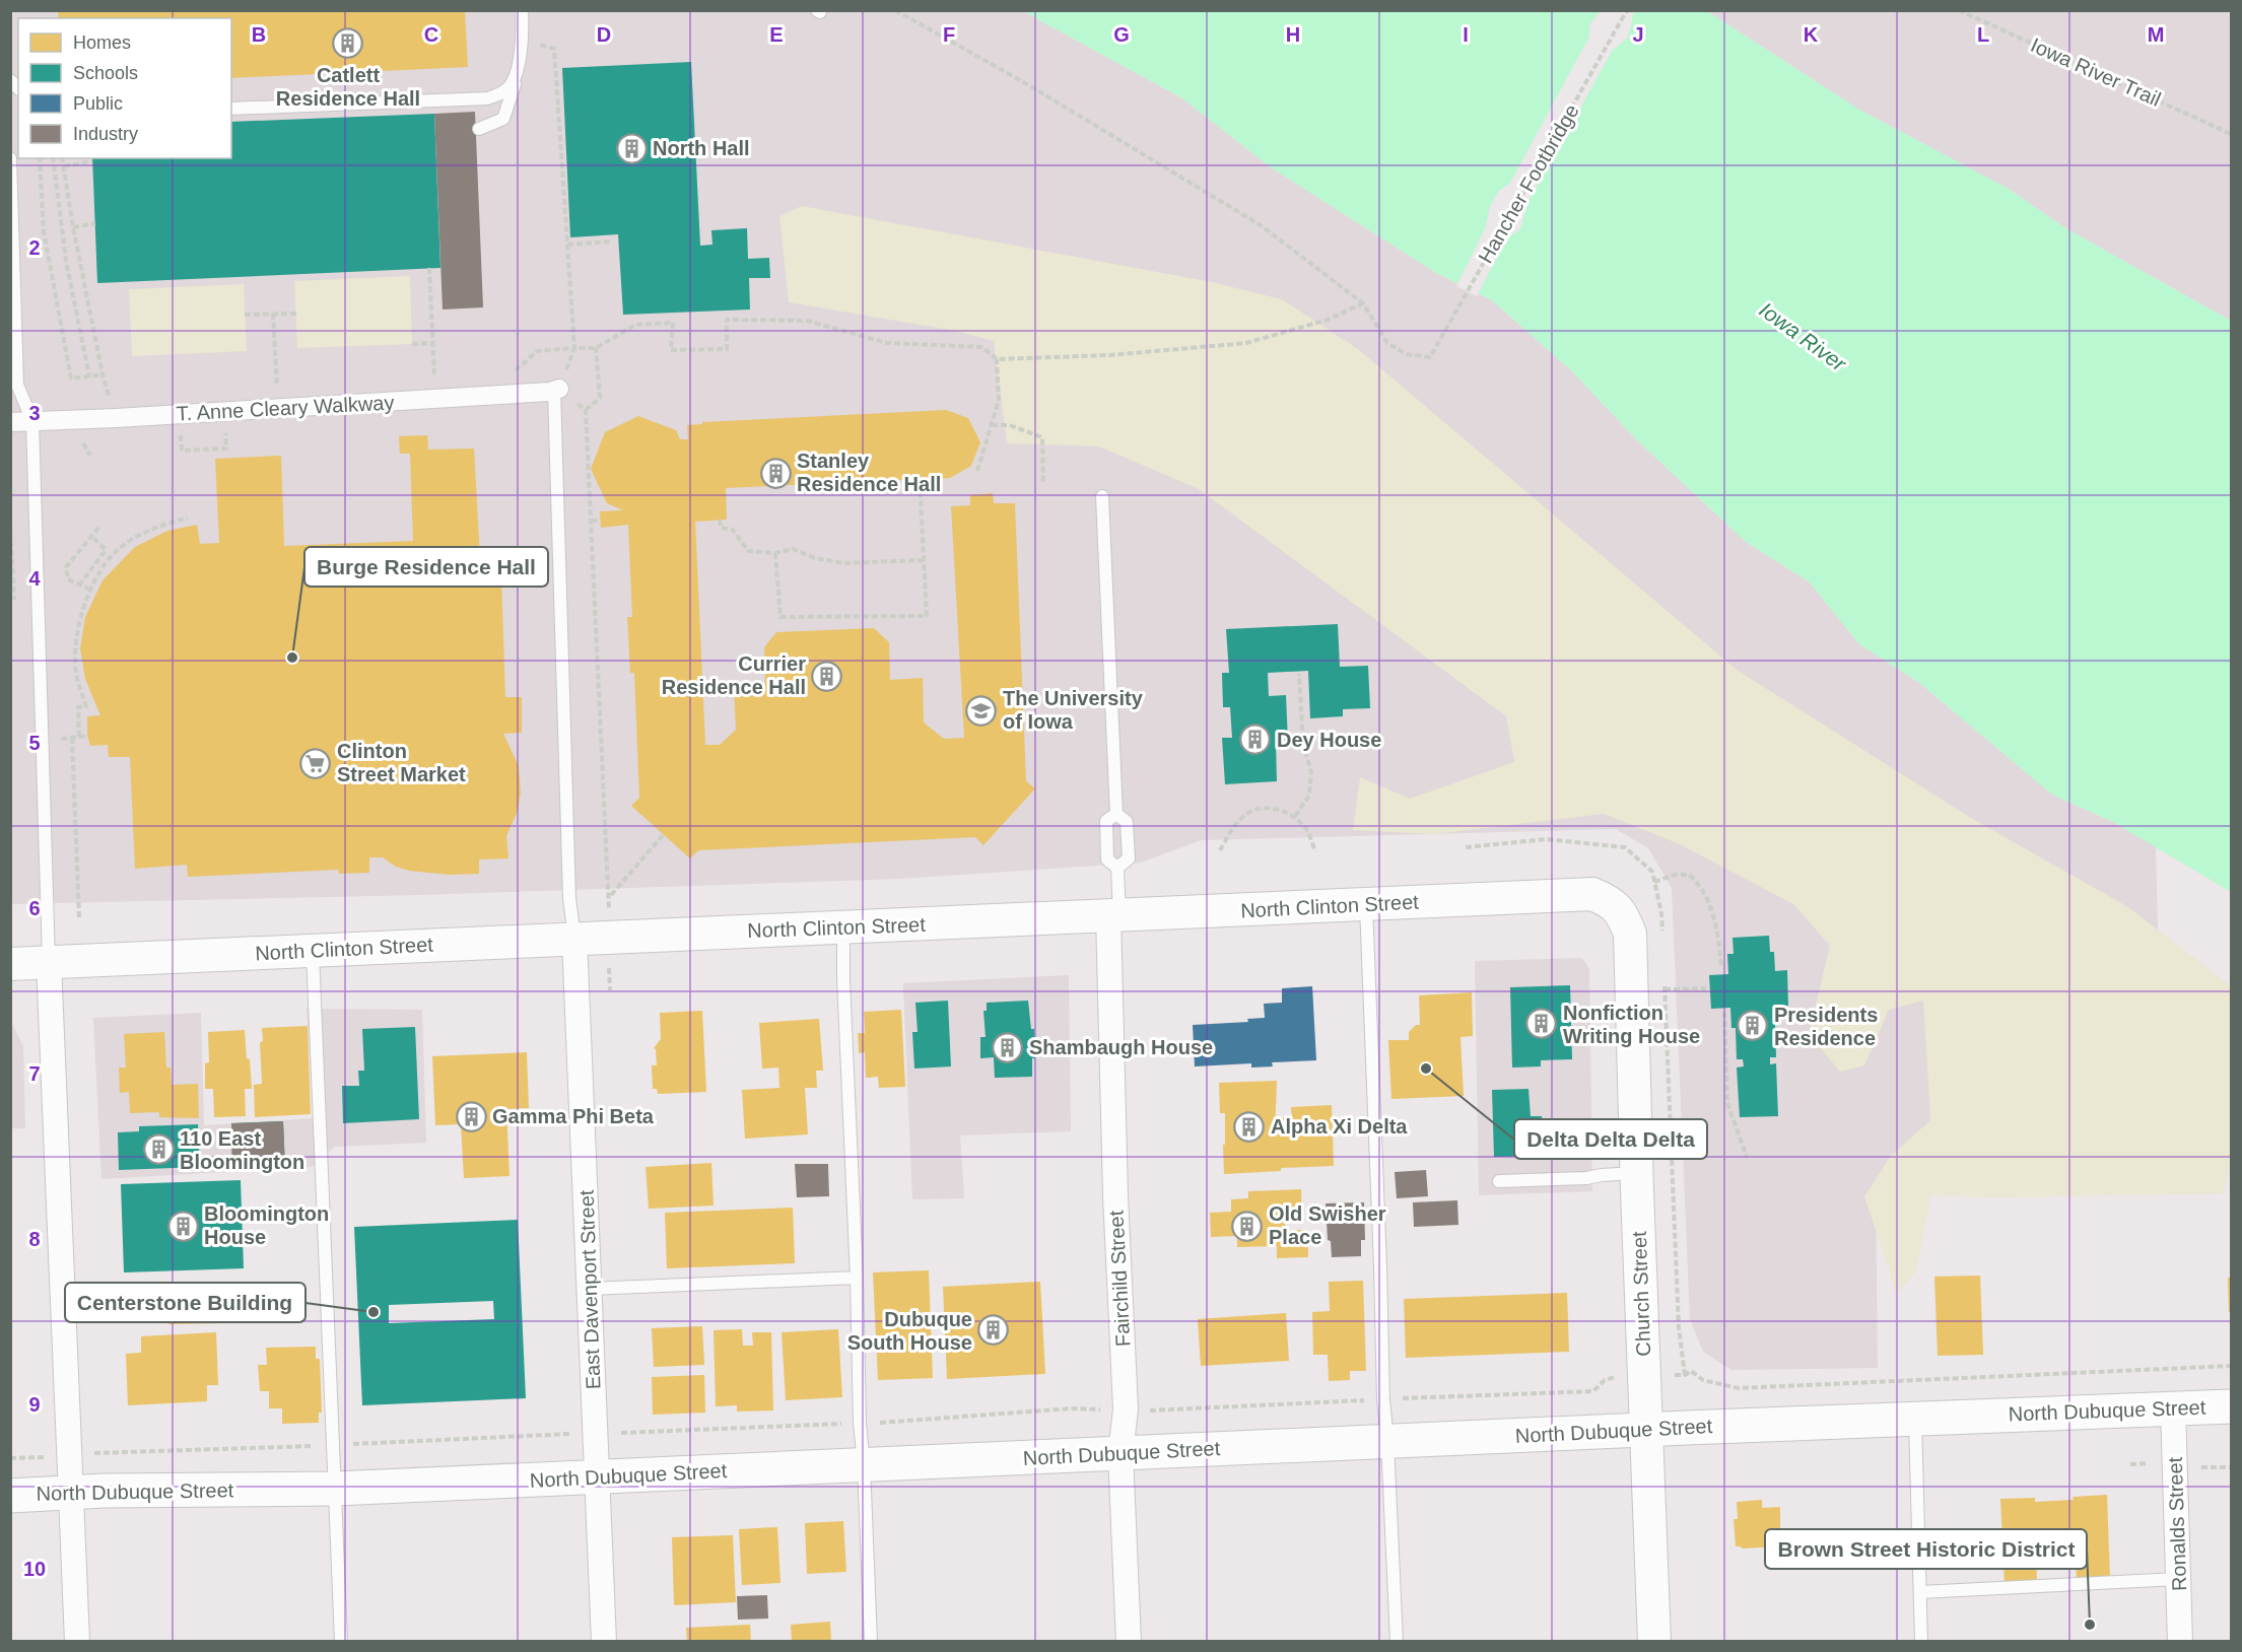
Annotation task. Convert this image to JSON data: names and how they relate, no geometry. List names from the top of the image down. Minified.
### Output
{"streets":{"main road":["North Dubuque Street"],"street":["T. Anne Cleary Walkway","North Clinton Street","Fairchild Street","East Davenport Street","Church Street","Ronalds Street"],"path":["Iowa River Trail","Hancher Footbridge"]},"crossings":[["North Clinton Street","Fairchild Street"],["North Clinton Street","East Davenport Street"],["North Clinton Street","Church Street"],["Fairchild Street","North Dubuque Street"],["East Davenport Street","North Dubuque Street"],["Church Street","North Dubuque Street"],["North Dubuque Street","Ronalds Street"]],"water":["Iowa River"],"places":{"building":["Catlett Residence Hall","North Hall","Stanley Residence Hall","Currier Residence Hall","Dey House","Nonfiction Writing House","Presidents Residence","Shambaugh House","Gamma Phi Beta","Alpha Xi Delta","110 East Bloomington","Bloomington House","Old Swisher Place","Dubuque South House"],"other":["Burge Residence Hall","Delta Delta Delta","Centerstone Building","Brown Street Historic District"],"school or university":["The University of Iowa"],"supermarket":["Clinton Street Market"]},"legend":["Homes","Schools","Public","Industry"],"grid":{"columns":["B","C","D","E","F","G","H","I","J","K","L","M"],"rows":["2","3","4","5","6","7","8","9","10"]}}
